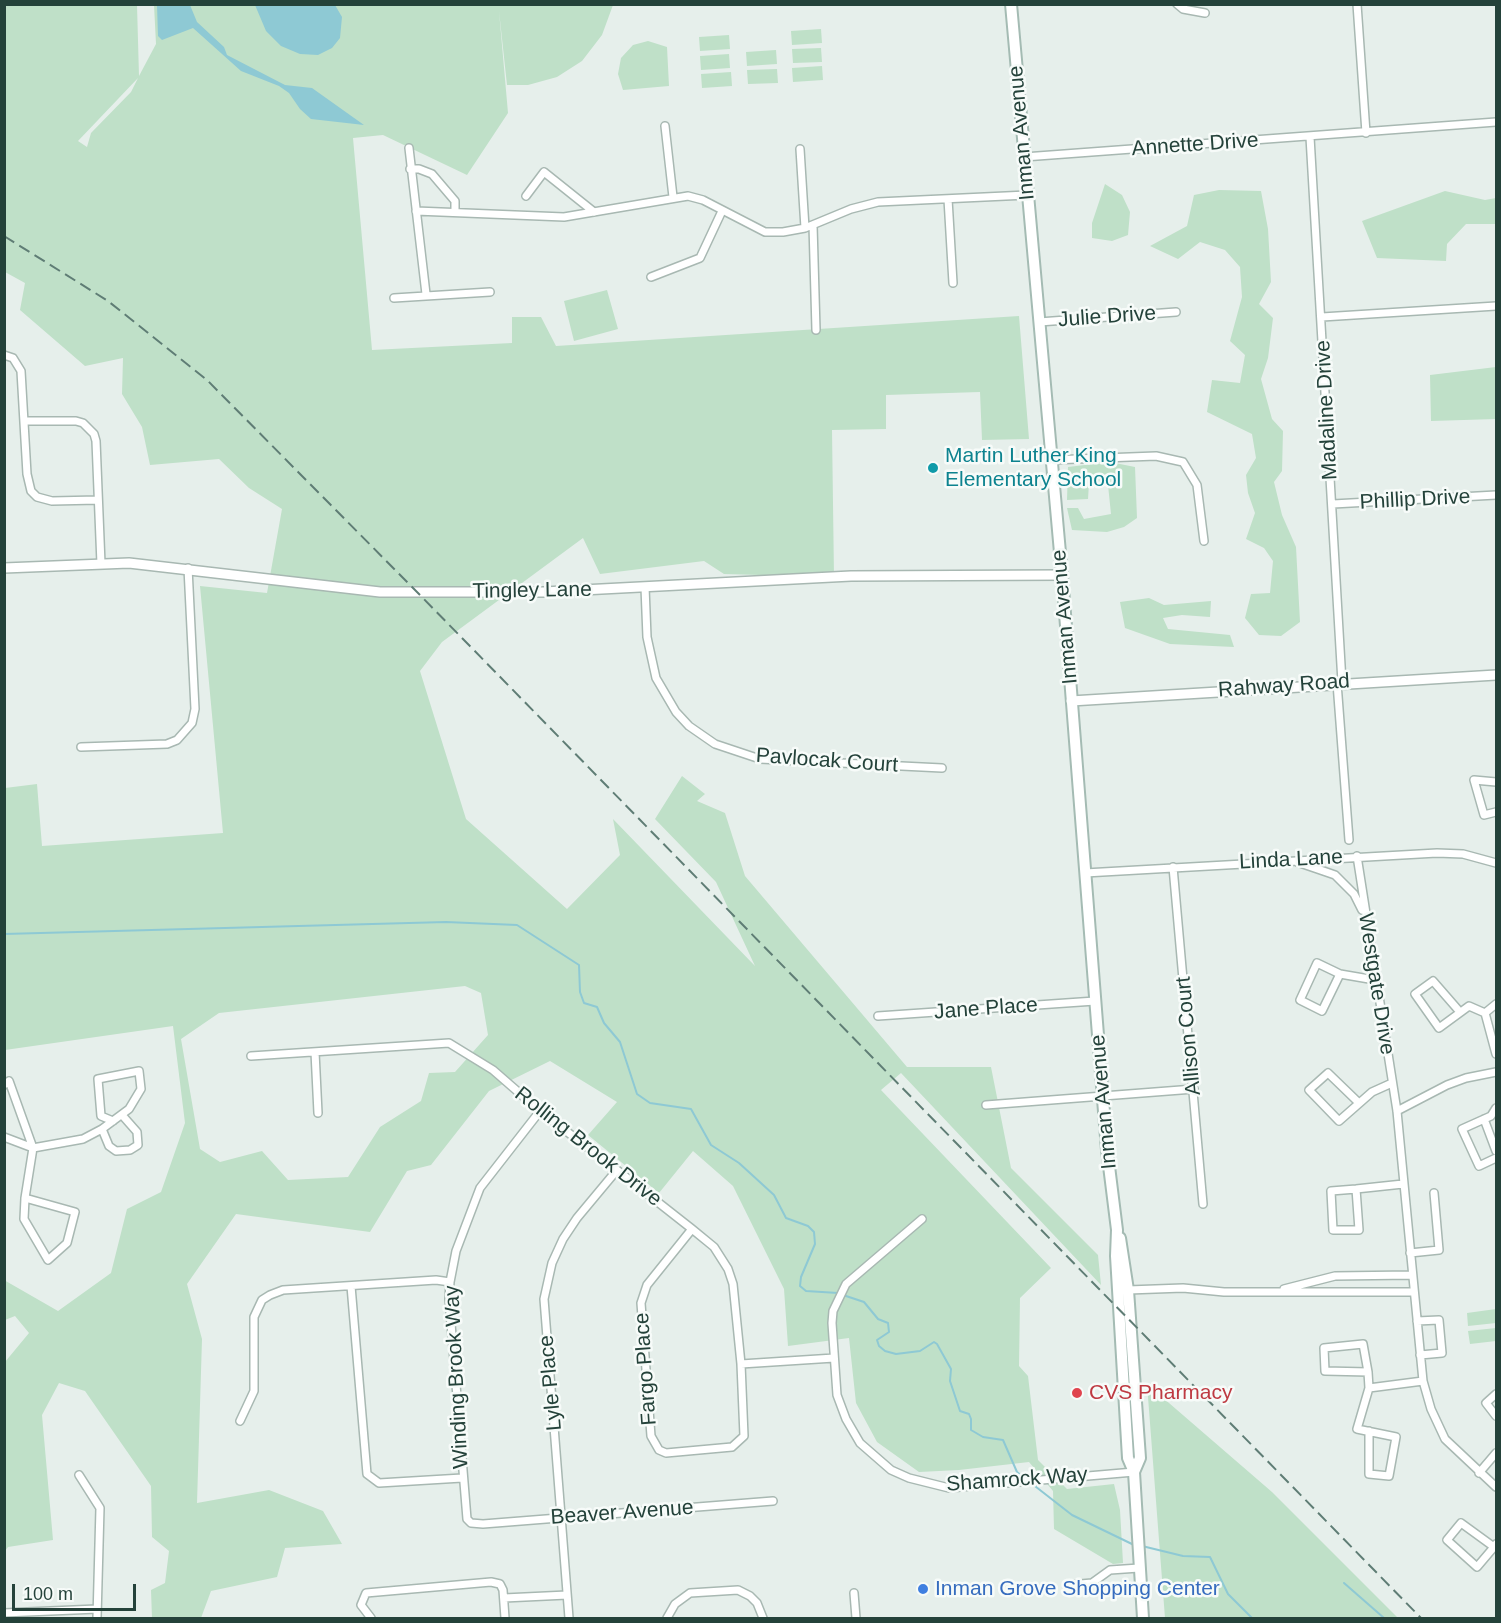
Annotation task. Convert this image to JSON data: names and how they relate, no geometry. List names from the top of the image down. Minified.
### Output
{"streets":{"main road":["Inman Avenue"],"street":["Annette Drive","Julie Drive","Madaline Drive","Phillip Drive","Tingley Lane","Rahway Road","Pavlocak Court","Linda Lane","Westgate Drive","Jane Place","Allison Court","Rolling Brook Drive","Fargo Place","Winding Brook Way","Lyle Place","Shamrock Way","Beaver Avenue"]},"crossings":[["Inman Avenue","Annette Drive"],["Inman Avenue","Julie Drive"],["Inman Avenue","Tingley Lane"],["Inman Avenue","Rahway Road"],["Inman Avenue","Linda Lane"],["Inman Avenue","Jane Place"],["Inman Avenue","Shamrock Way"],["Annette Drive","Madaline Drive"],["Madaline Drive","Phillip Drive"],["Madaline Drive","Rahway Road"],["Tingley Lane","Pavlocak Court"],["Linda Lane","Westgate Drive"],["Linda Lane","Allison Court"],["Rolling Brook Drive","Fargo Place"],["Rolling Brook Drive","Winding Brook Way"],["Rolling Brook Drive","Lyle Place"],["Winding Brook Way","Beaver Avenue"],["Lyle Place","Beaver Avenue"]],"places":["Martin Luther King Elementary School","CVS Pharmacy","Inman Grove Shopping Center"],"scale_bar":"100 m"}
